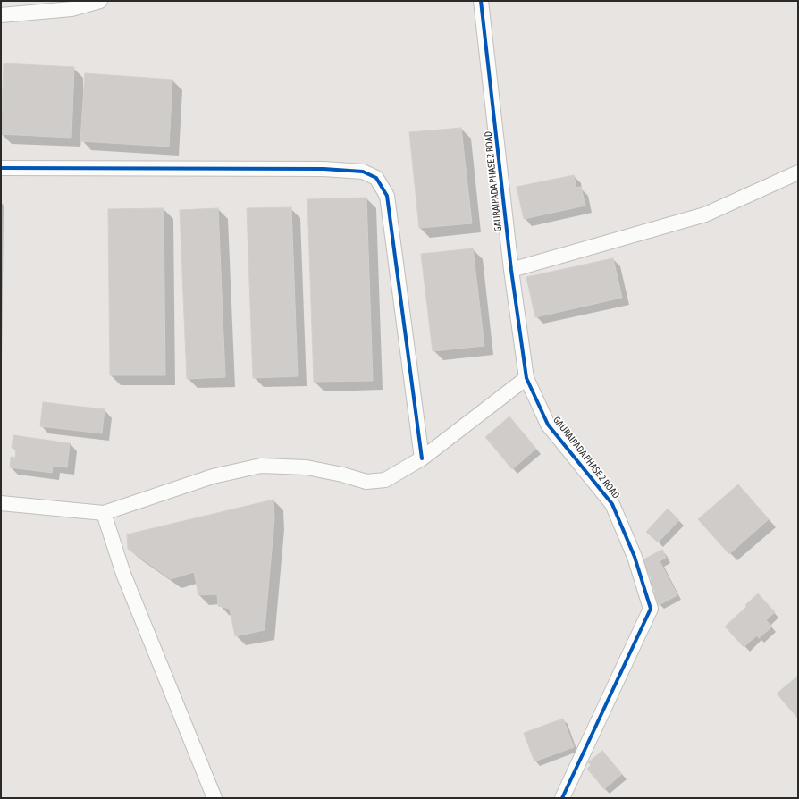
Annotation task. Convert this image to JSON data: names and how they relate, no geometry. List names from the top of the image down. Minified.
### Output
{"streets":{"street":["GAURAIPADA PHASE 2 ROAD"]}}
